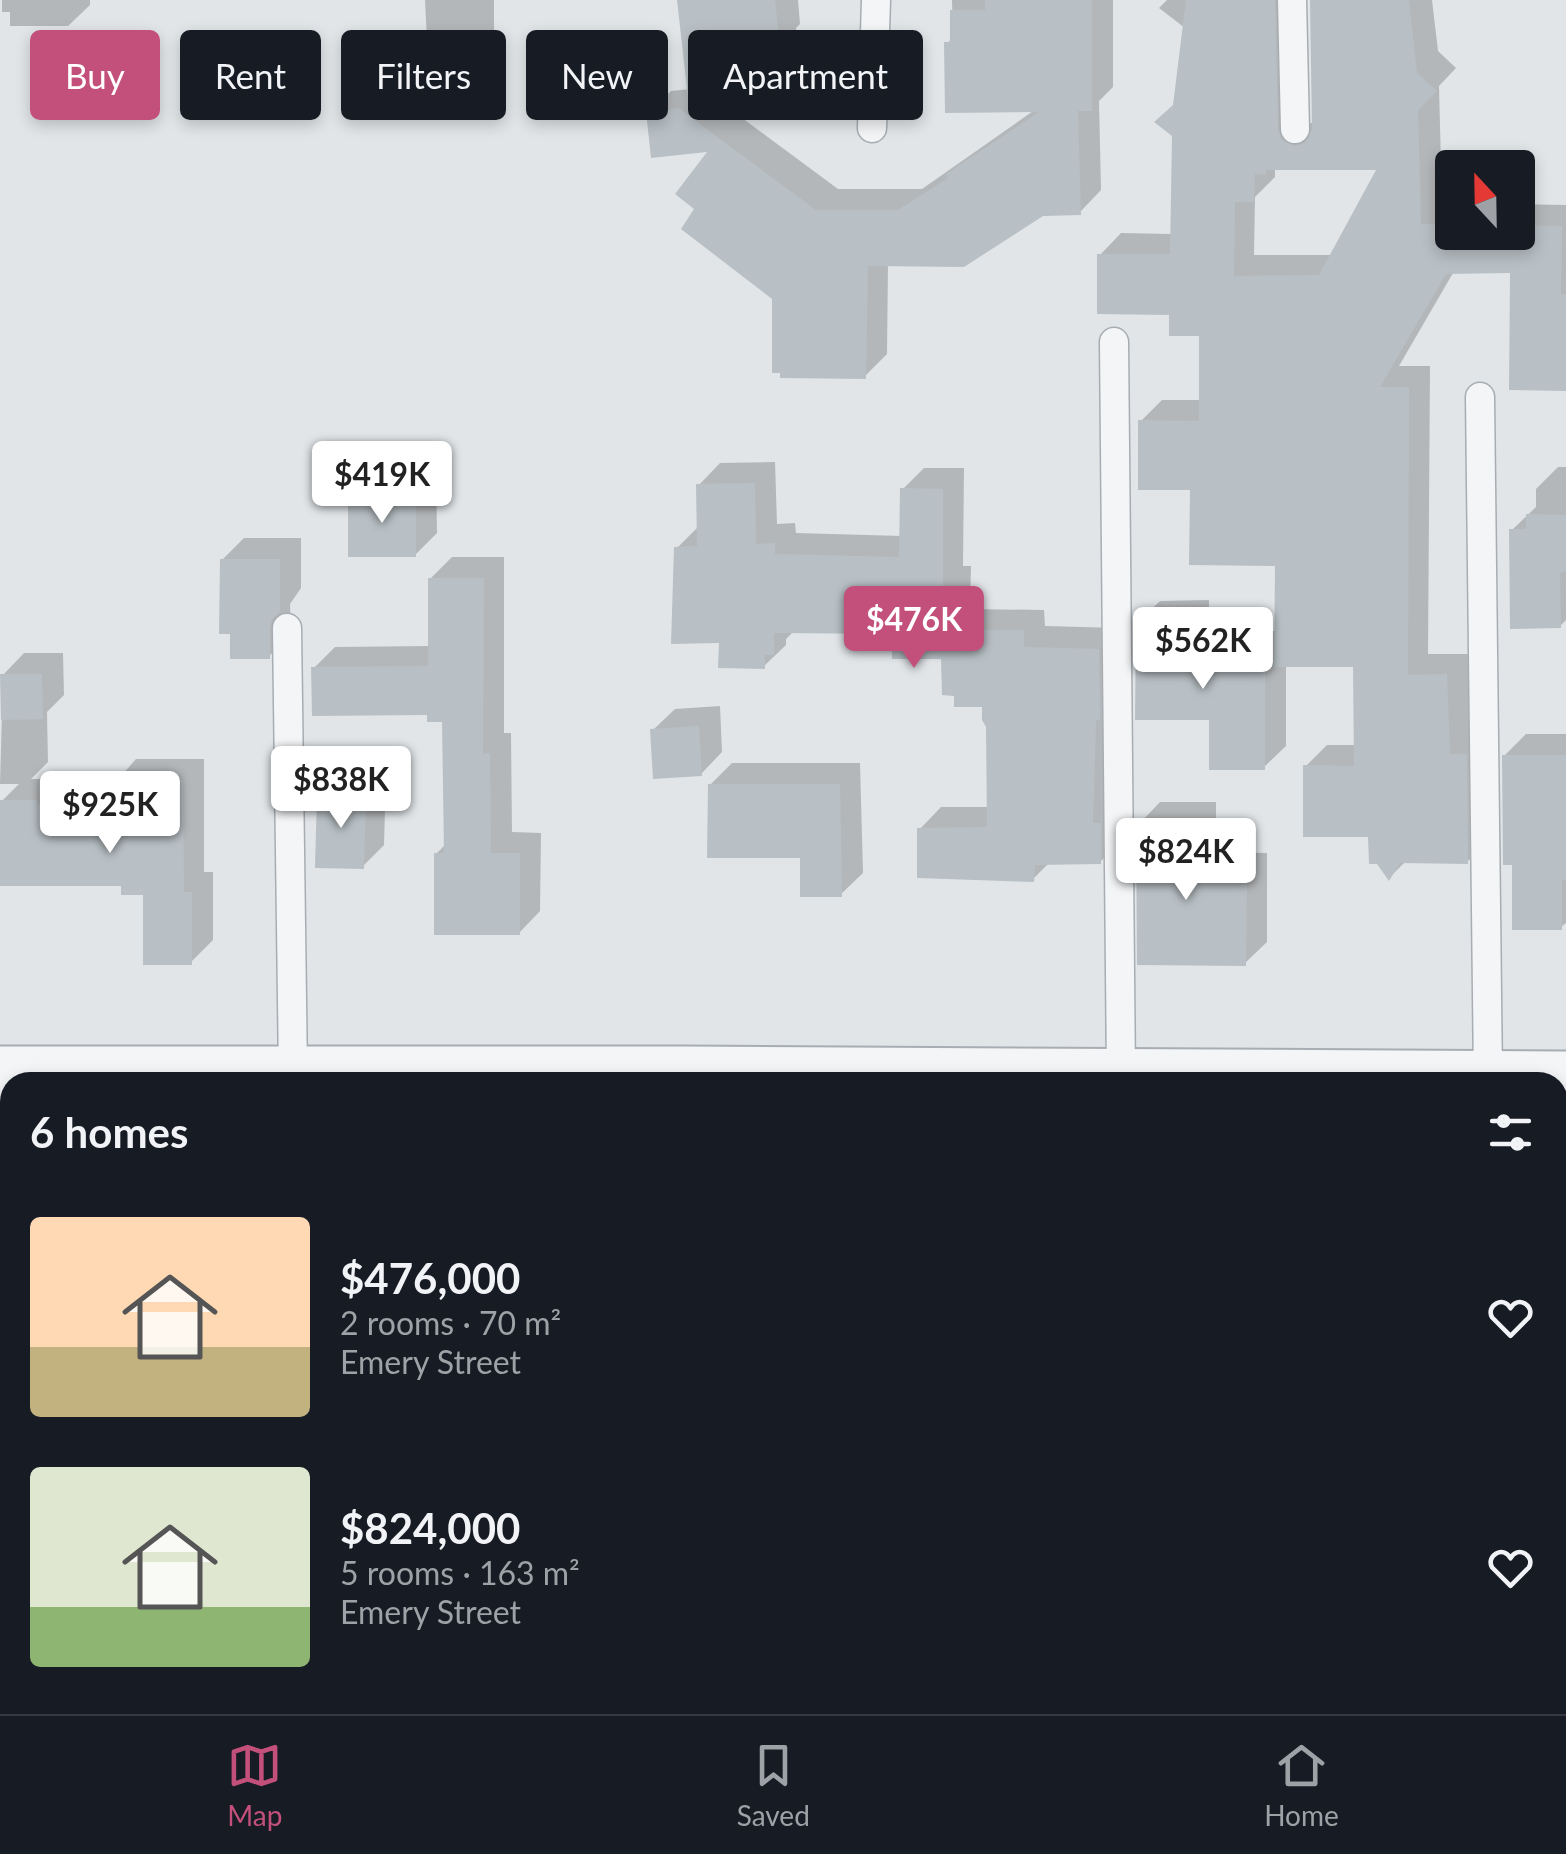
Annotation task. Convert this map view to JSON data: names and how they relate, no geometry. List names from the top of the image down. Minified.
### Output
{"north":"top","page":{"chip":["Buy","Rent","Filters","New","Apartment"],"price":["$419K","$476K","$562K","$838K","$925K","$824K"],"heading":"6 homes","list":[{"name":"$476,000","note":"2 rooms · 70 m² · Emery Street"},{"name":"$824,000","note":"5 rooms · 163 m² · Emery Street"}],"tabs":["Map","Saved","Home"]}}
